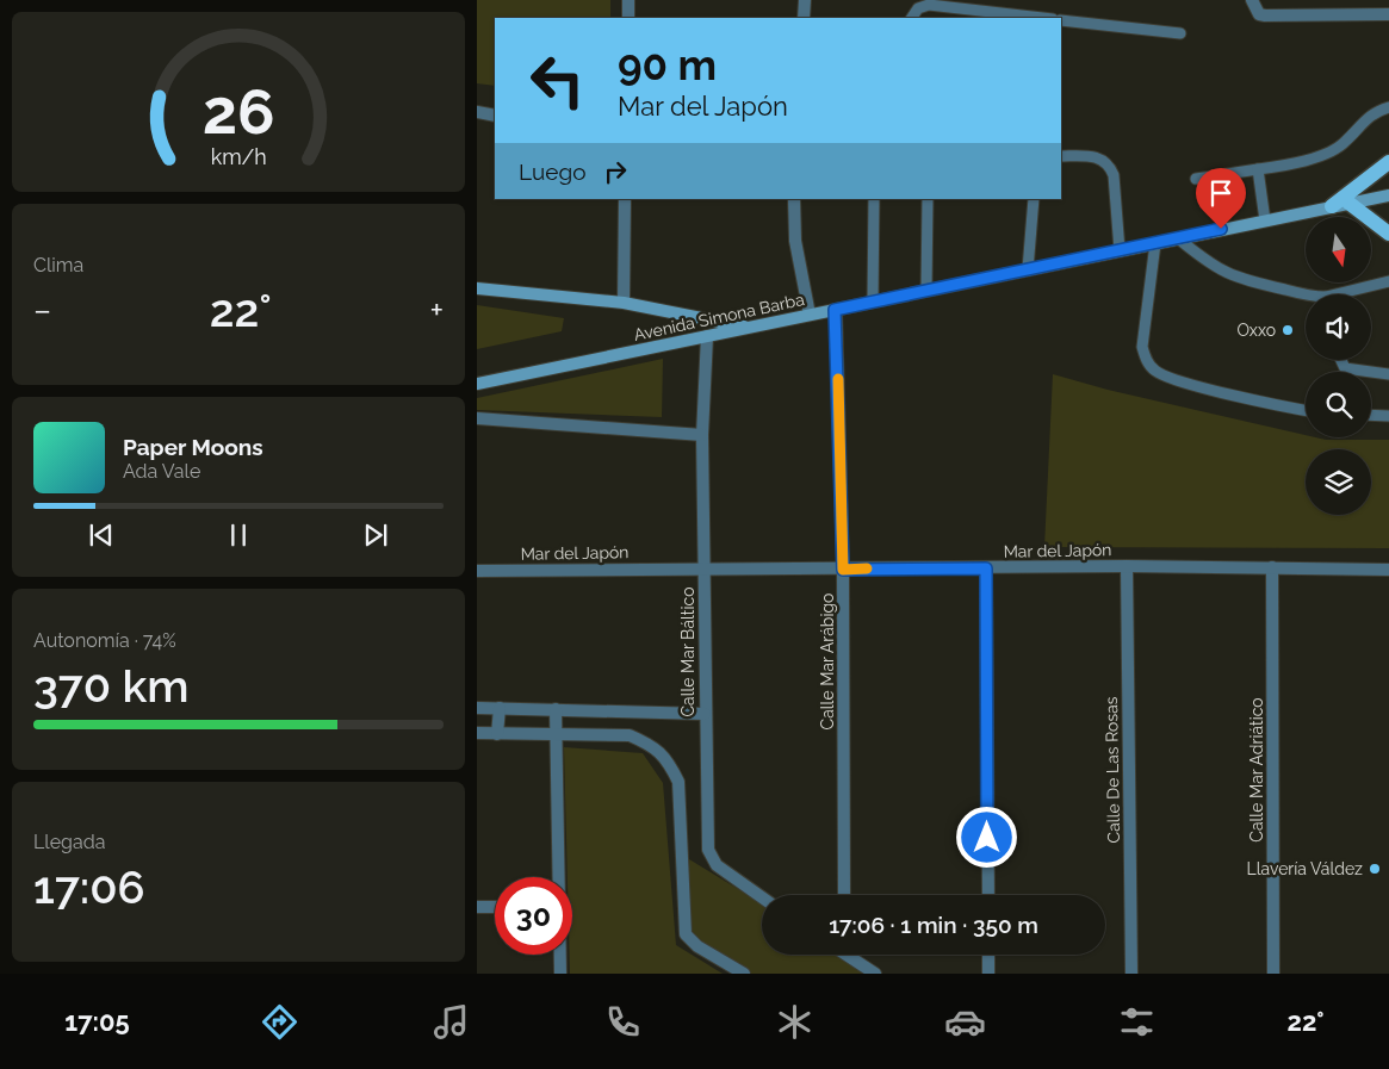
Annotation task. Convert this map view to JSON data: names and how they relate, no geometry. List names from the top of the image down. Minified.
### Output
{"streets":{"main road":["Avenida Simona Barba"],"street":["Mar del Japón","Calle Mar Báltico","Calle Mar Arábigo","Calle De Las Rosas","Calle Mar Adriático"]},"crossings":[["Avenida Simona Barba","Calle Mar Báltico"],["Avenida Simona Barba","Calle Mar Arábigo"],["Mar del Japón","Calle Mar Báltico"],["Mar del Japón","Calle Mar Arábigo"],["Mar del Japón","Calle De Las Rosas"],["Mar del Japón","Calle Mar Adriático"]],"places":["Oxxo","Llavería Váldez"],"north":"bottom","page":{"turn":["90 m","Mar del Japón"],"then":"Luego","tile":["Clima",["Autonomía · 74%","370 km"],["Llegada","17:06"]],"heat":["−","22°","+"],"song":["Paper Moons","Ada Vale"],"limit":"30","trip":"17:06 · 1 min · 350 m","tabs":["17:05","22°"],"gauge":["26","km/h"]}}
